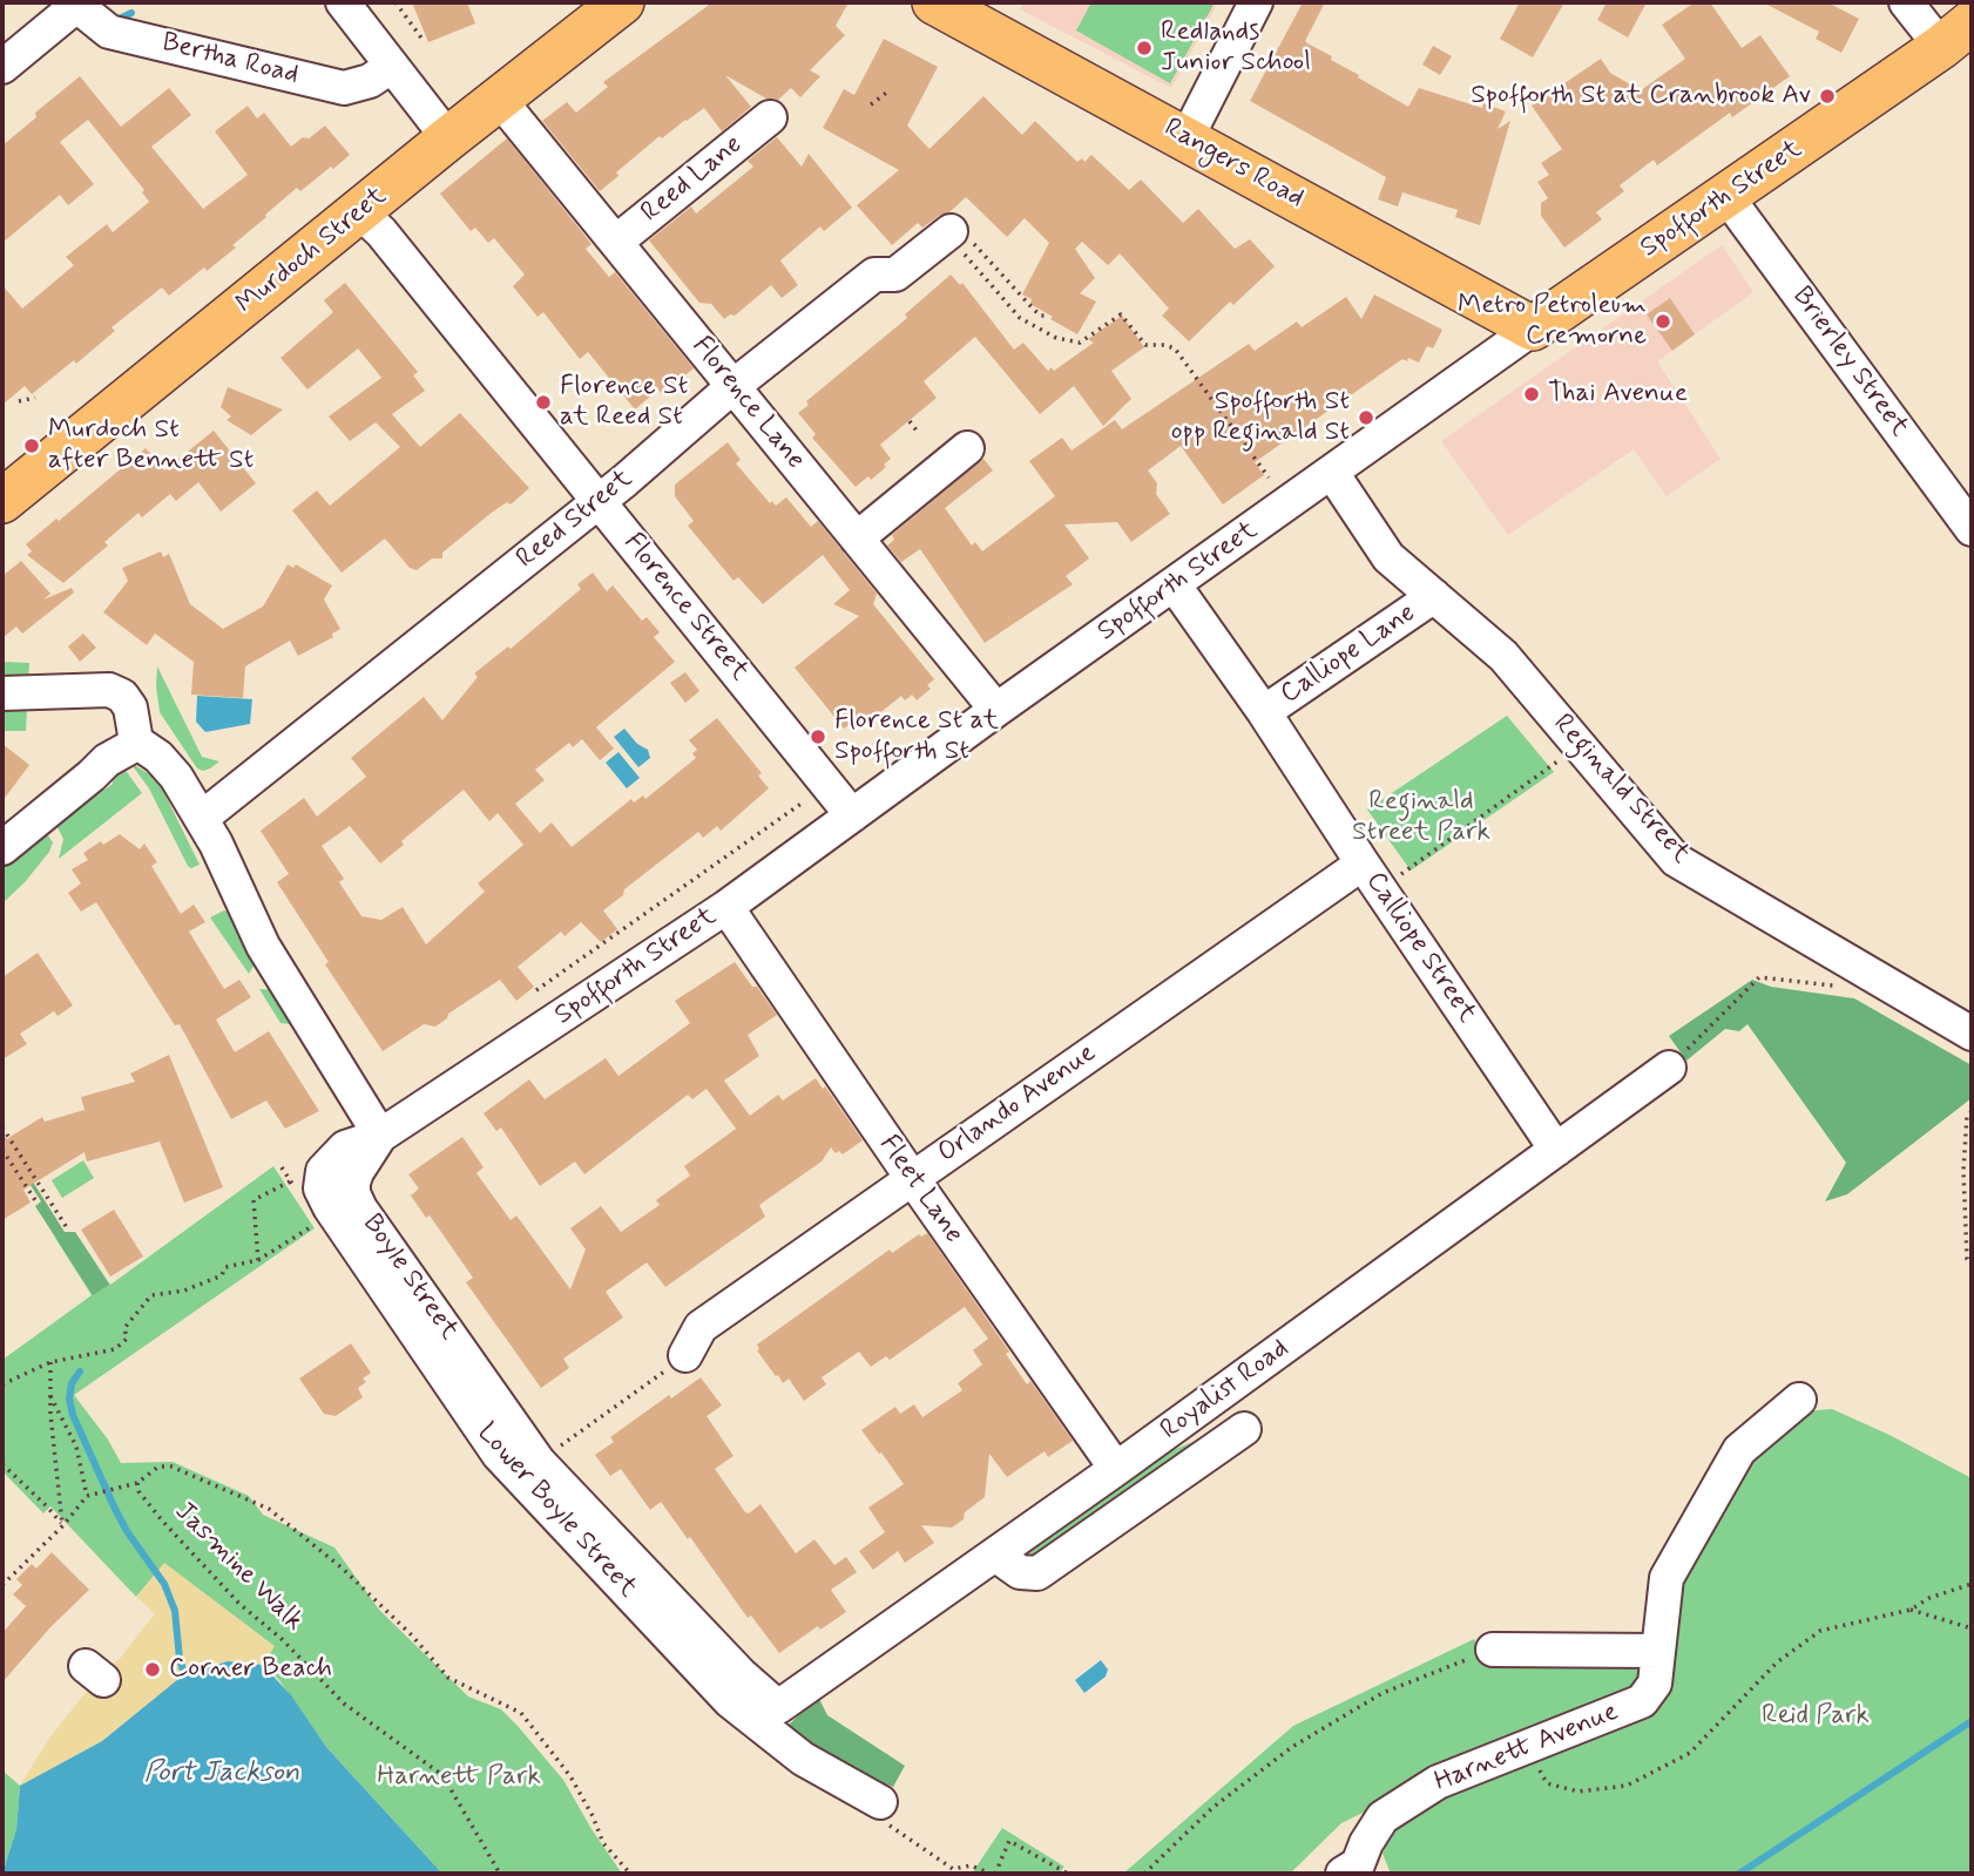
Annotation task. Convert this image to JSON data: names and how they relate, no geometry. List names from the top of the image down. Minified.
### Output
{"streets":{"main road":["Rangers Road","Spofforth Street","Murdoch Street"],"street":["Bertha Road","Reed Lane","Brierley Street","Florence Lane","Reed Street","Florence Street","Calliope Lane","Reginald Street","Calliope Street","Orlando Avenue","Fleet Lane","Boyle Street","Royalist Road","Lower Boyle Street","Harnett Avenue"],"path":["Jasmine Walk"]},"crossings":[["Rangers Road","Spofforth Street"],["Reed Lane","Florence Lane"],["Spofforth Street","Brierley Street"],["Spofforth Street","Florence Lane"],["Spofforth Street","Florence Street"],["Spofforth Street","Reginald Street"],["Spofforth Street","Calliope Street"],["Spofforth Street","Fleet Lane"],["Spofforth Street","Boyle Street"],["Spofforth Street","Lower Boyle Street"],["Murdoch Street","Florence Lane"],["Murdoch Street","Florence Street"],["Florence Lane","Reed Street"],["Reed Street","Florence Street"],["Calliope Lane","Reginald Street"],["Calliope Lane","Calliope Street"],["Calliope Street","Orlando Avenue"],["Calliope Street","Royalist Road"],["Orlando Avenue","Fleet Lane"],["Fleet Lane","Royalist Road"],["Boyle Street","Royalist Road"],["Boyle Street","Lower Boyle Street"]],"water":["Port Jackson"],"parks":["Reginald Street Park","Reid Park","Harnett Park"],"places":["Redlands Junior School","Spofforth St at Cranbrook Av","Metro Petroleum Cremorne","Thai Avenue","Florence St at Reed St","Spofforth St opp Reginald St","Murdoch St after Bennett St","Florence St at Spofforth St","Corner Beach"]}
